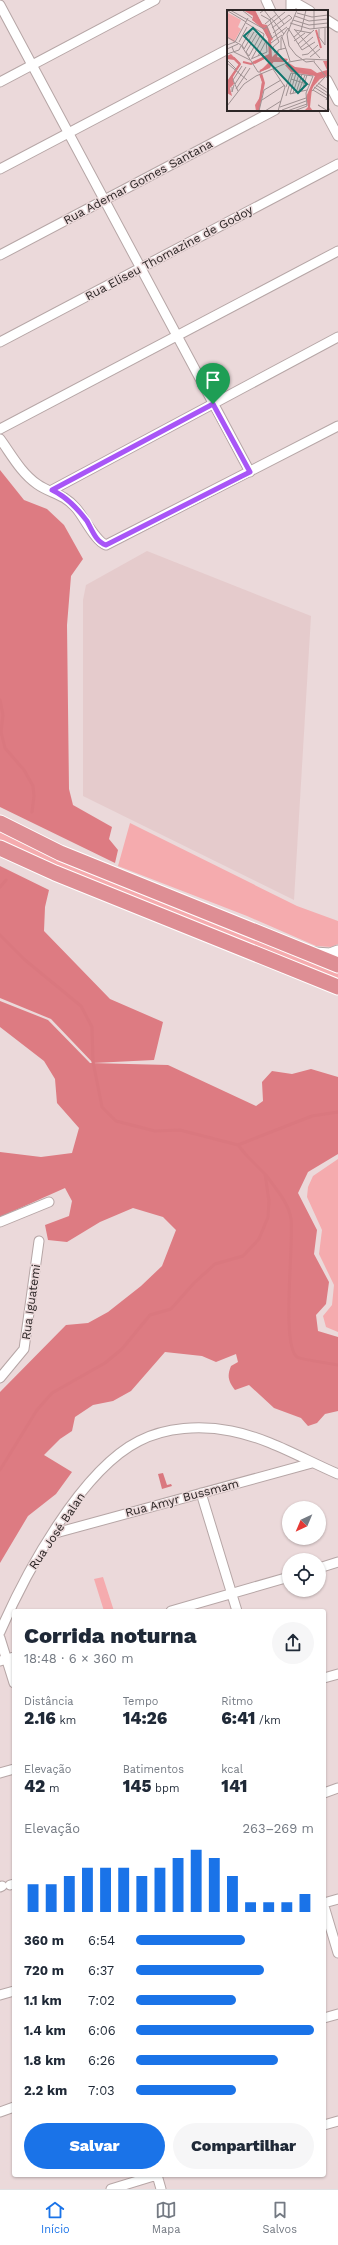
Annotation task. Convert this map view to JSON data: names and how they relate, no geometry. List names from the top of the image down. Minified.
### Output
{"streets":{"street":["Rua Ademar Gomes Santana","Rua Eliseu Thomazine de Godoy","Rua Iguatemi","Rua Amyr Bussmam","Rua José Balan"]},"crossings":[["Rua Amyr Bussmam","Rua José Balan"]],"north":"bottom left","page":{"heading":["Corrida noturna","18:48 · 6 × 360 m"],"stats":[["Distância","2.16 km"],["Tempo","14:26"],["Ritmo","6:41 /km"],["Elevação","42 m"],["Batimentos","145 bpm"],["kcal","141"]],"chart":["Elevação","263–269 m"],"list":[{"name":"360 m","note":"6:54"},{"name":"720 m","note":"6:37"},{"name":"1.1 km","note":"7:02"},{"name":"1.4 km","note":"6:06"},{"name":"1.8 km","note":"6:26"},{"name":"2.2 km","note":"7:03"}],"buttons":["Salvar","Compartilhar"],"tabs":["Início","Mapa","Salvos"]}}
